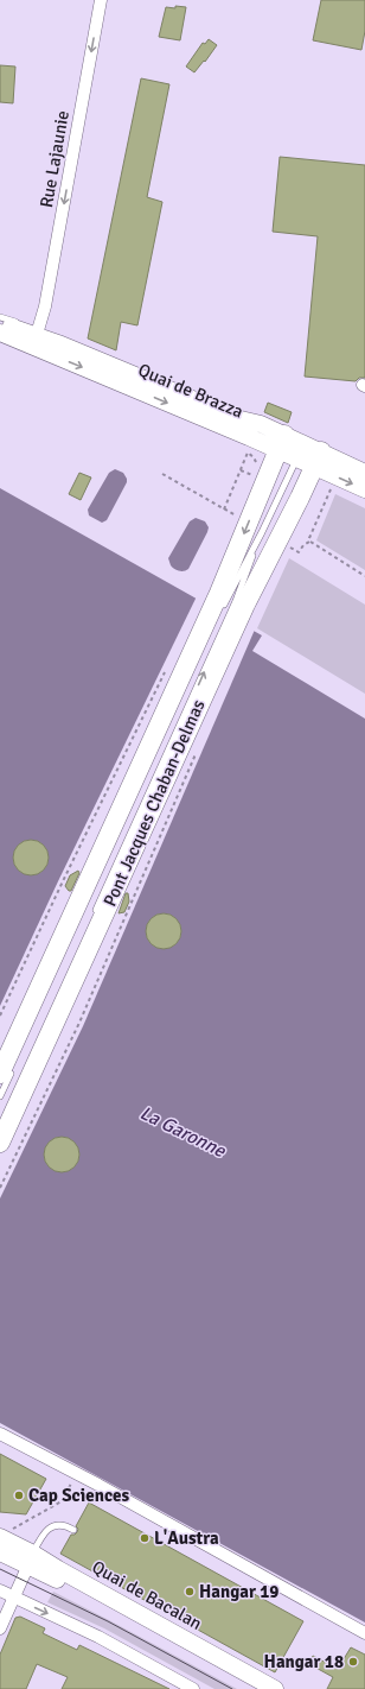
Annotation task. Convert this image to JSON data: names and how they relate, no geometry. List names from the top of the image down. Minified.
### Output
{"streets":{"main road":["Quai de Brazza","Pont Jacques Chaban-Delmas","Quai de Bacalan"],"street":["Rue Lajaunie"]},"crossings":[["Rue Lajaunie","Quai de Brazza"],["Quai de Brazza","Pont Jacques Chaban-Delmas"]],"one_way":["Rue Lajaunie"],"water":["La Garonne"],"places":["Cap Sciences","L'Austra","Hangar 19","Hangar 18"]}
